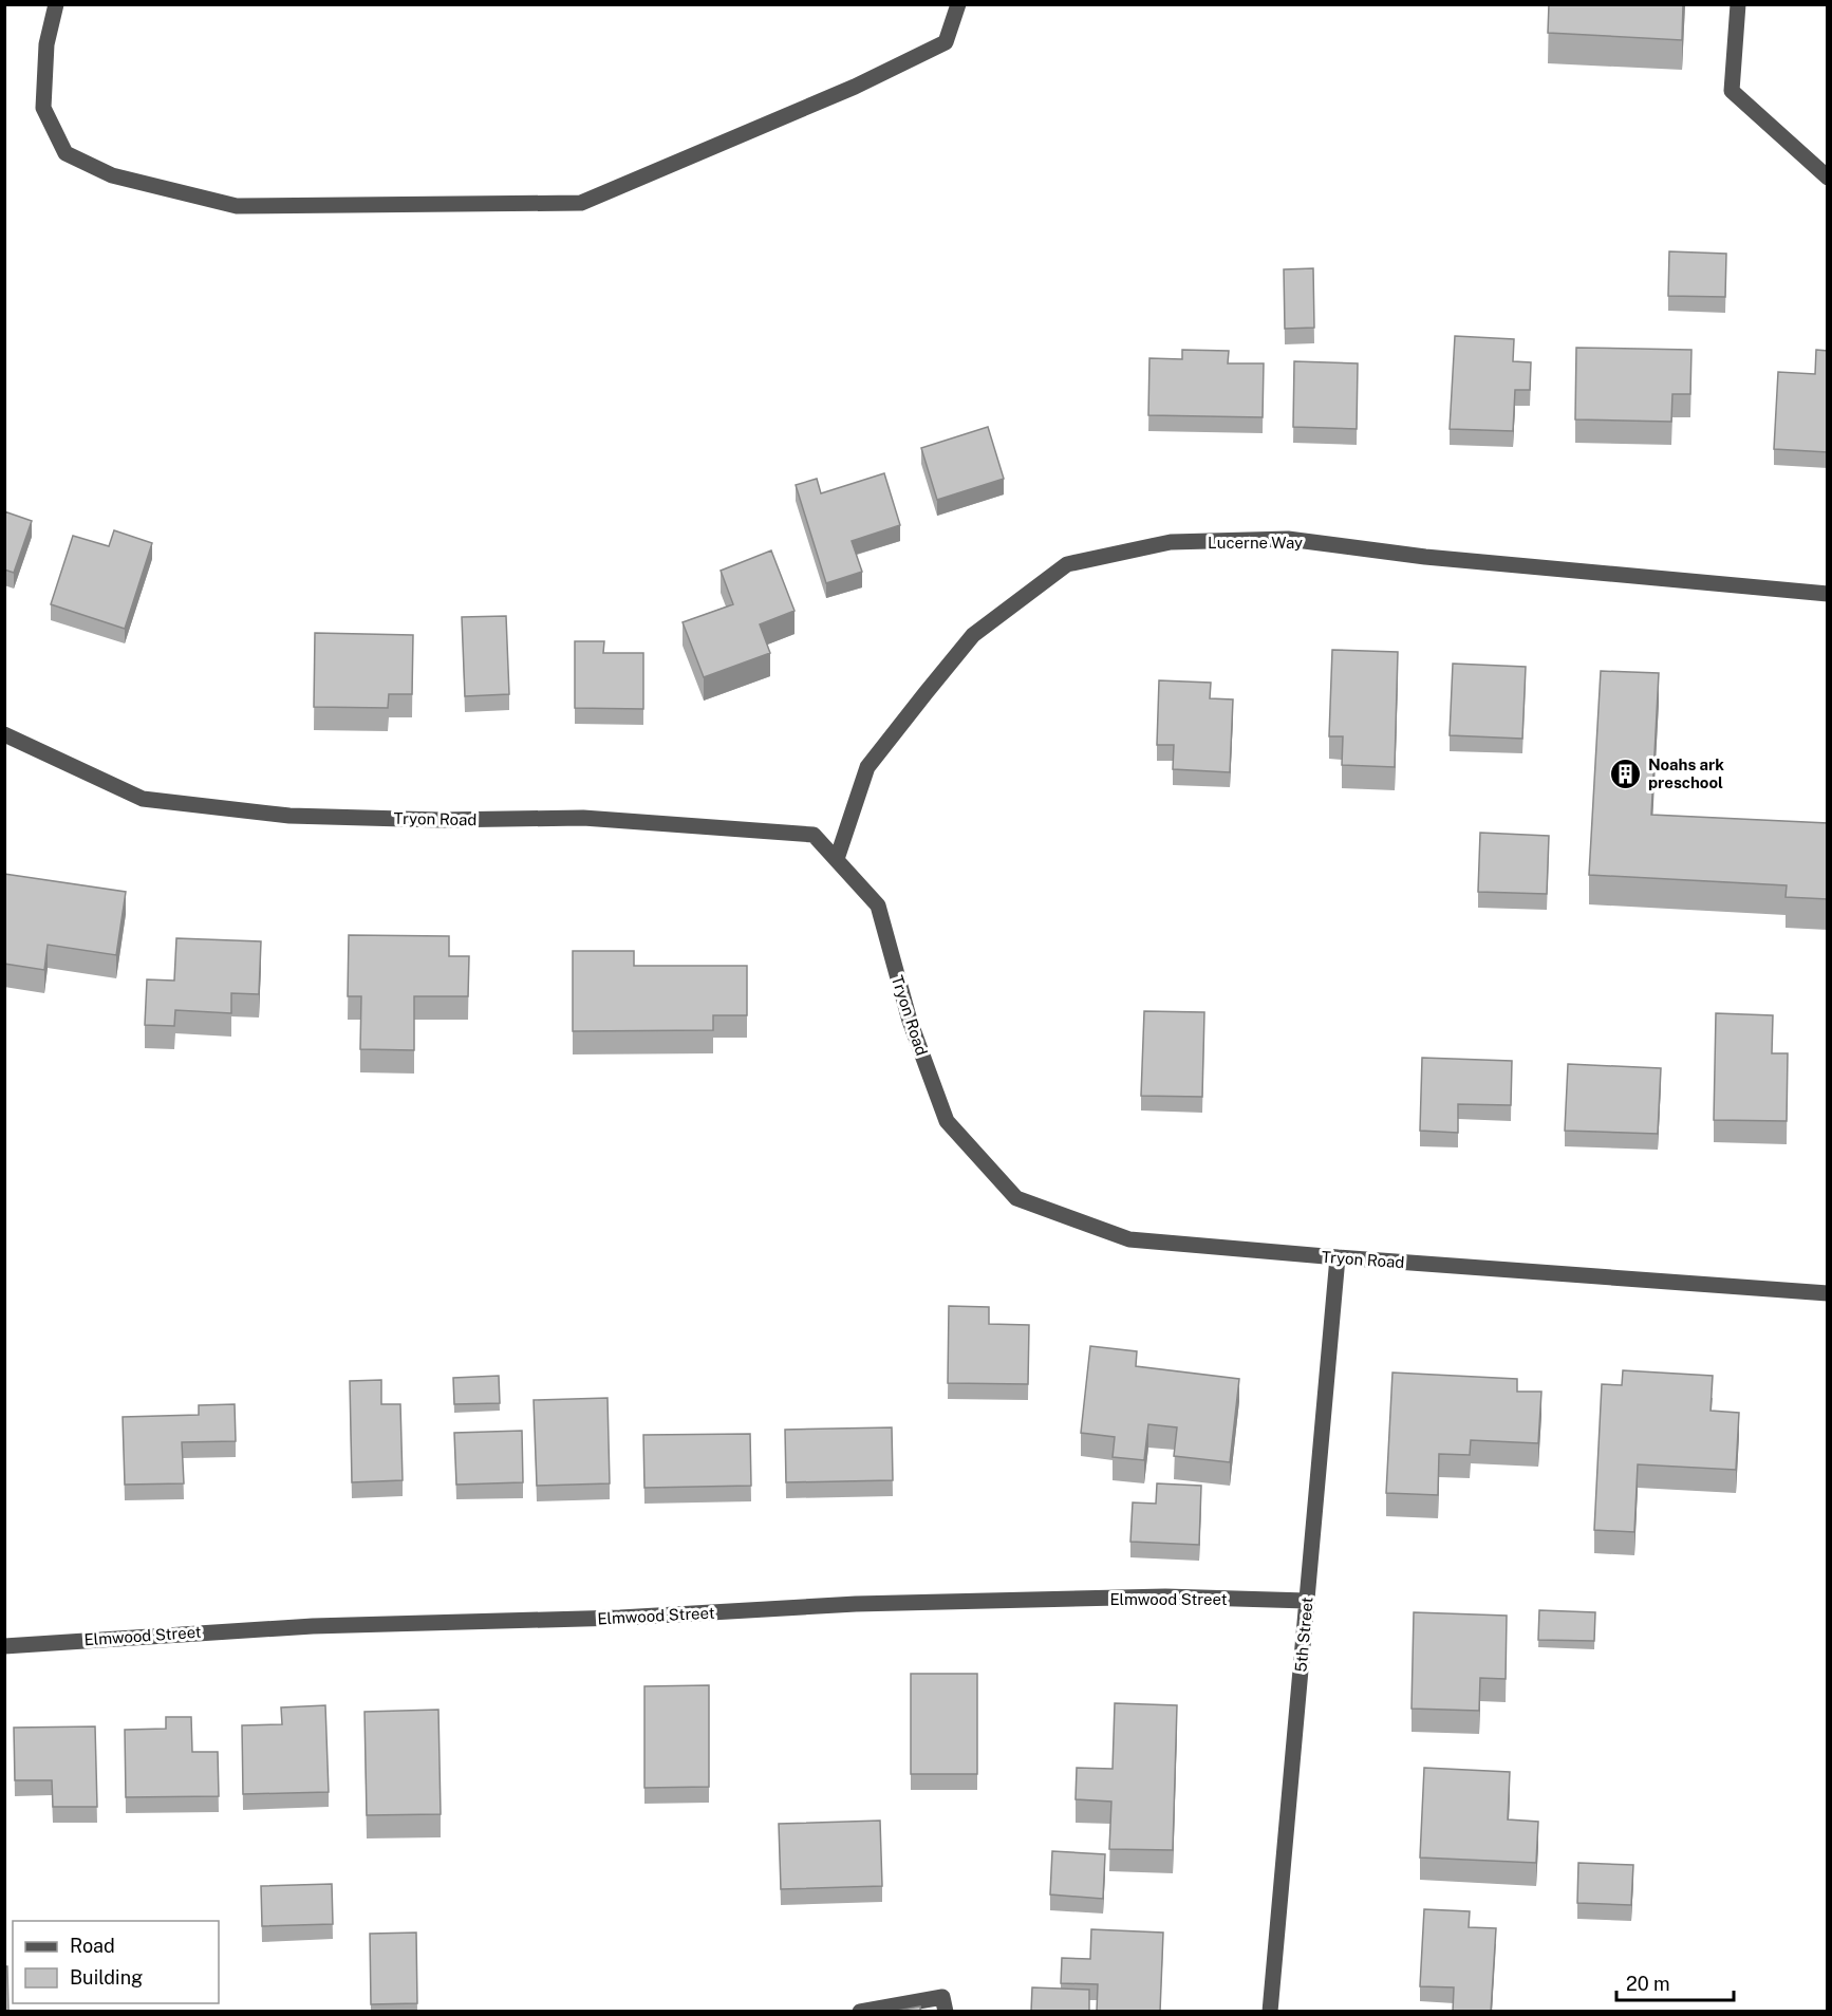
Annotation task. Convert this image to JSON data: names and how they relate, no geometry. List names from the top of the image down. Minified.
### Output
{"streets":{"street":["Lucerne Way","Tryon Road","Elmwood Street","5th Street"]},"crossings":[["Lucerne Way","Tryon Road"],["Tryon Road","5th Street"],["Elmwood Street","5th Street"]],"places":{"building":["Noahs ark preschool"]},"legend":["Road","Building"],"scale_bar":"20 m"}
